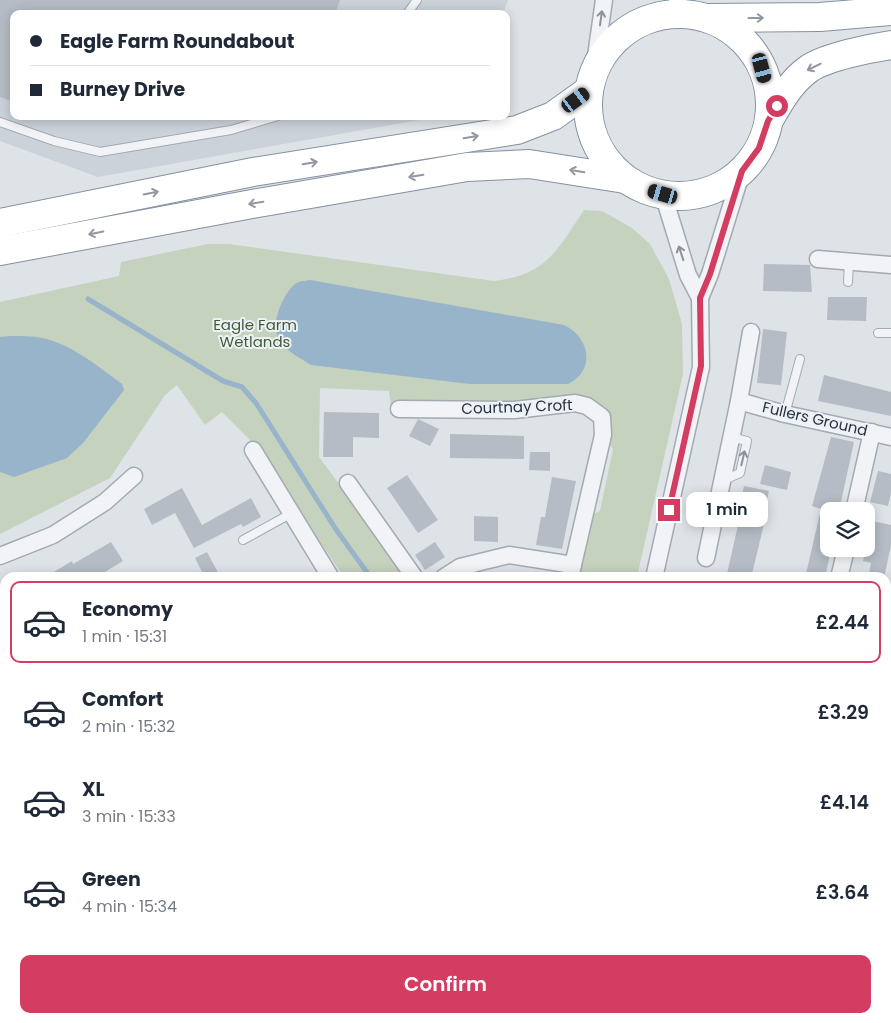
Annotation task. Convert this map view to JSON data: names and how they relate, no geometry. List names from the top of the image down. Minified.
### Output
{"streets":{"street":["Courtnay Croft","Fullers Ground"]},"parks":["Eagle Farm Wetlands"],"page":{"banner":["Eagle Farm Roundabout","Burney Drive"],"bubble":"1 min","list":[{"name":"Economy","note":"1 min · 15:31","value":"£2.44"},{"name":"Comfort","note":"2 min · 15:32","value":"£3.29"},{"name":"XL","note":"3 min · 15:33","value":"£4.14"},{"name":"Green","note":"4 min · 15:34","value":"£3.64"}],"buttons":"Confirm"}}
